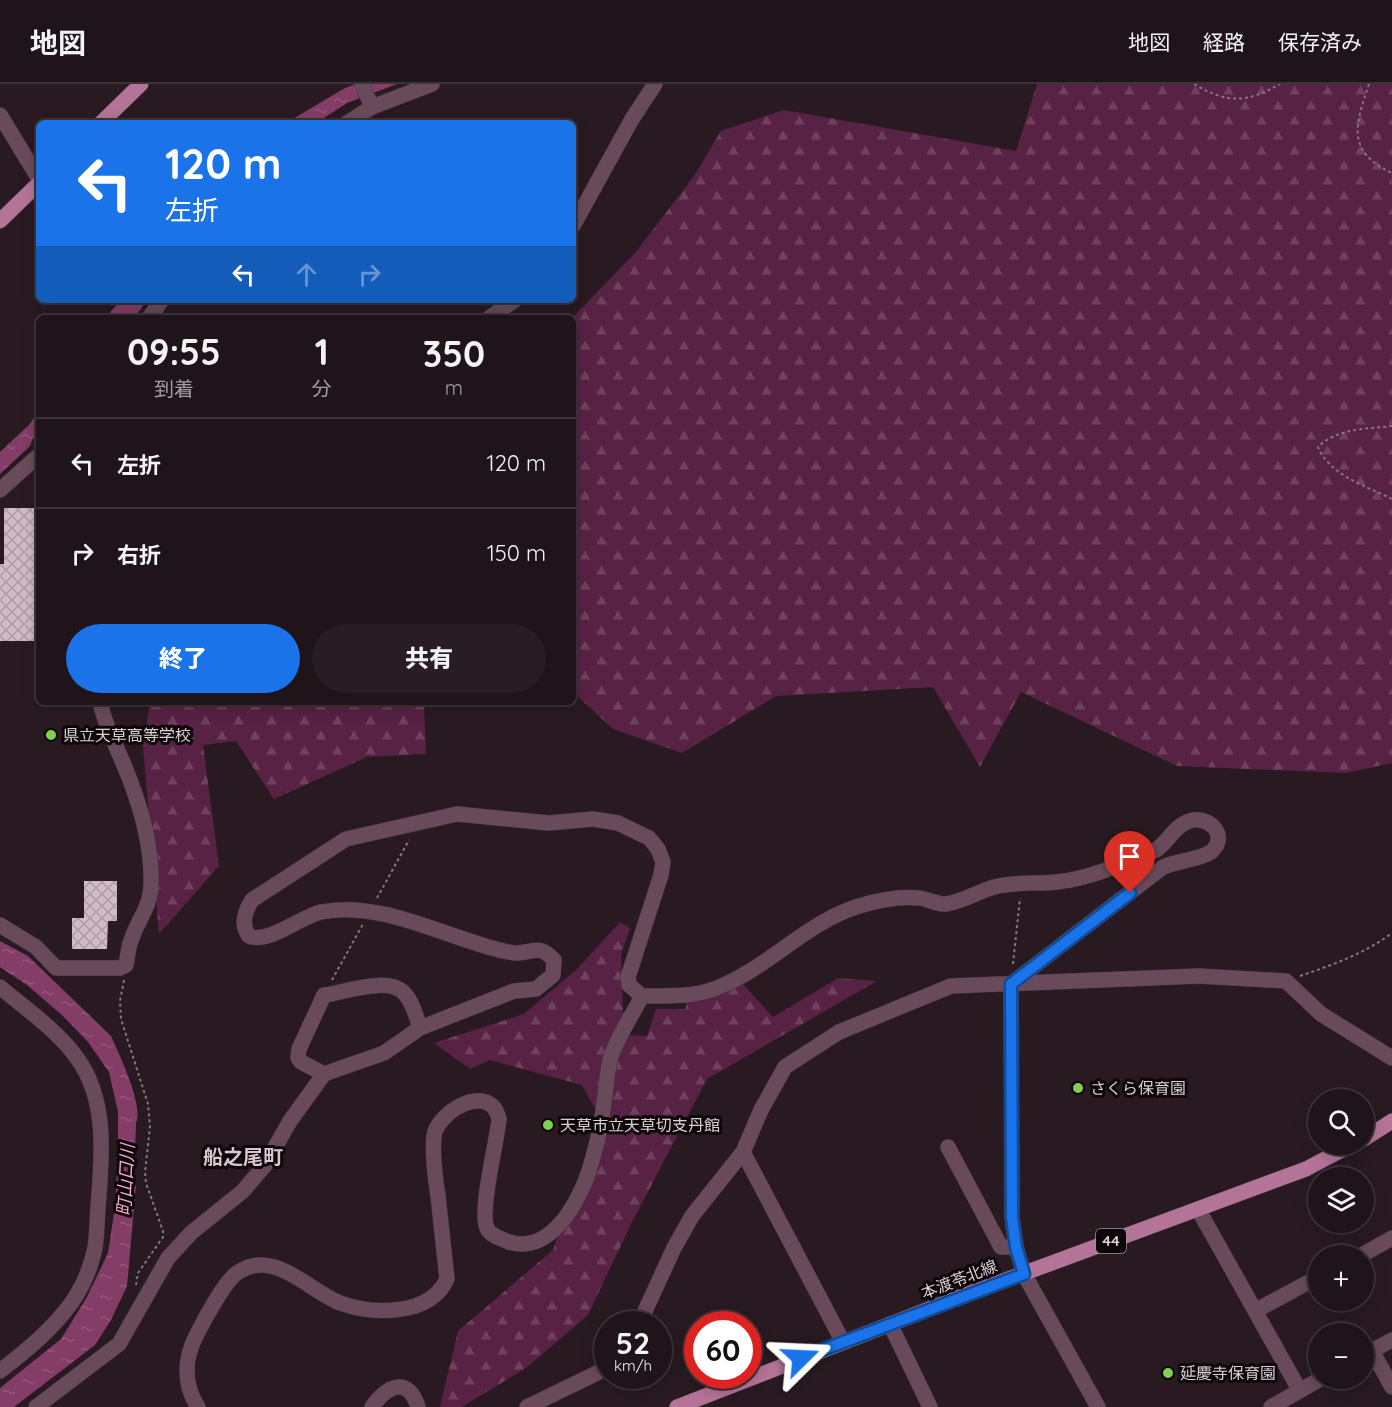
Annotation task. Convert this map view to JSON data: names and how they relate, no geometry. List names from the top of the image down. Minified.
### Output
{"streets":{"main road":["44","本渡苓北線"]},"districts":["船之尾町"],"water":["町山口川"],"places":["県立天草高等学校","さくら保育園","天草市立天草切支丹館","延慶寺保育園"],"page":{"header":"地図","nav":["地図","経路","保存済み"],"turn":["120 m","左折"],"eta":["09:55","到着","1","分","350","m"],"list":[{"name":"左折","value":"120 m"},{"name":"右折","value":"150 m"}],"buttons":["終了","共有"],"map_buttons":["+","−"],"speed":"52 km/h","limit":"60"}}
